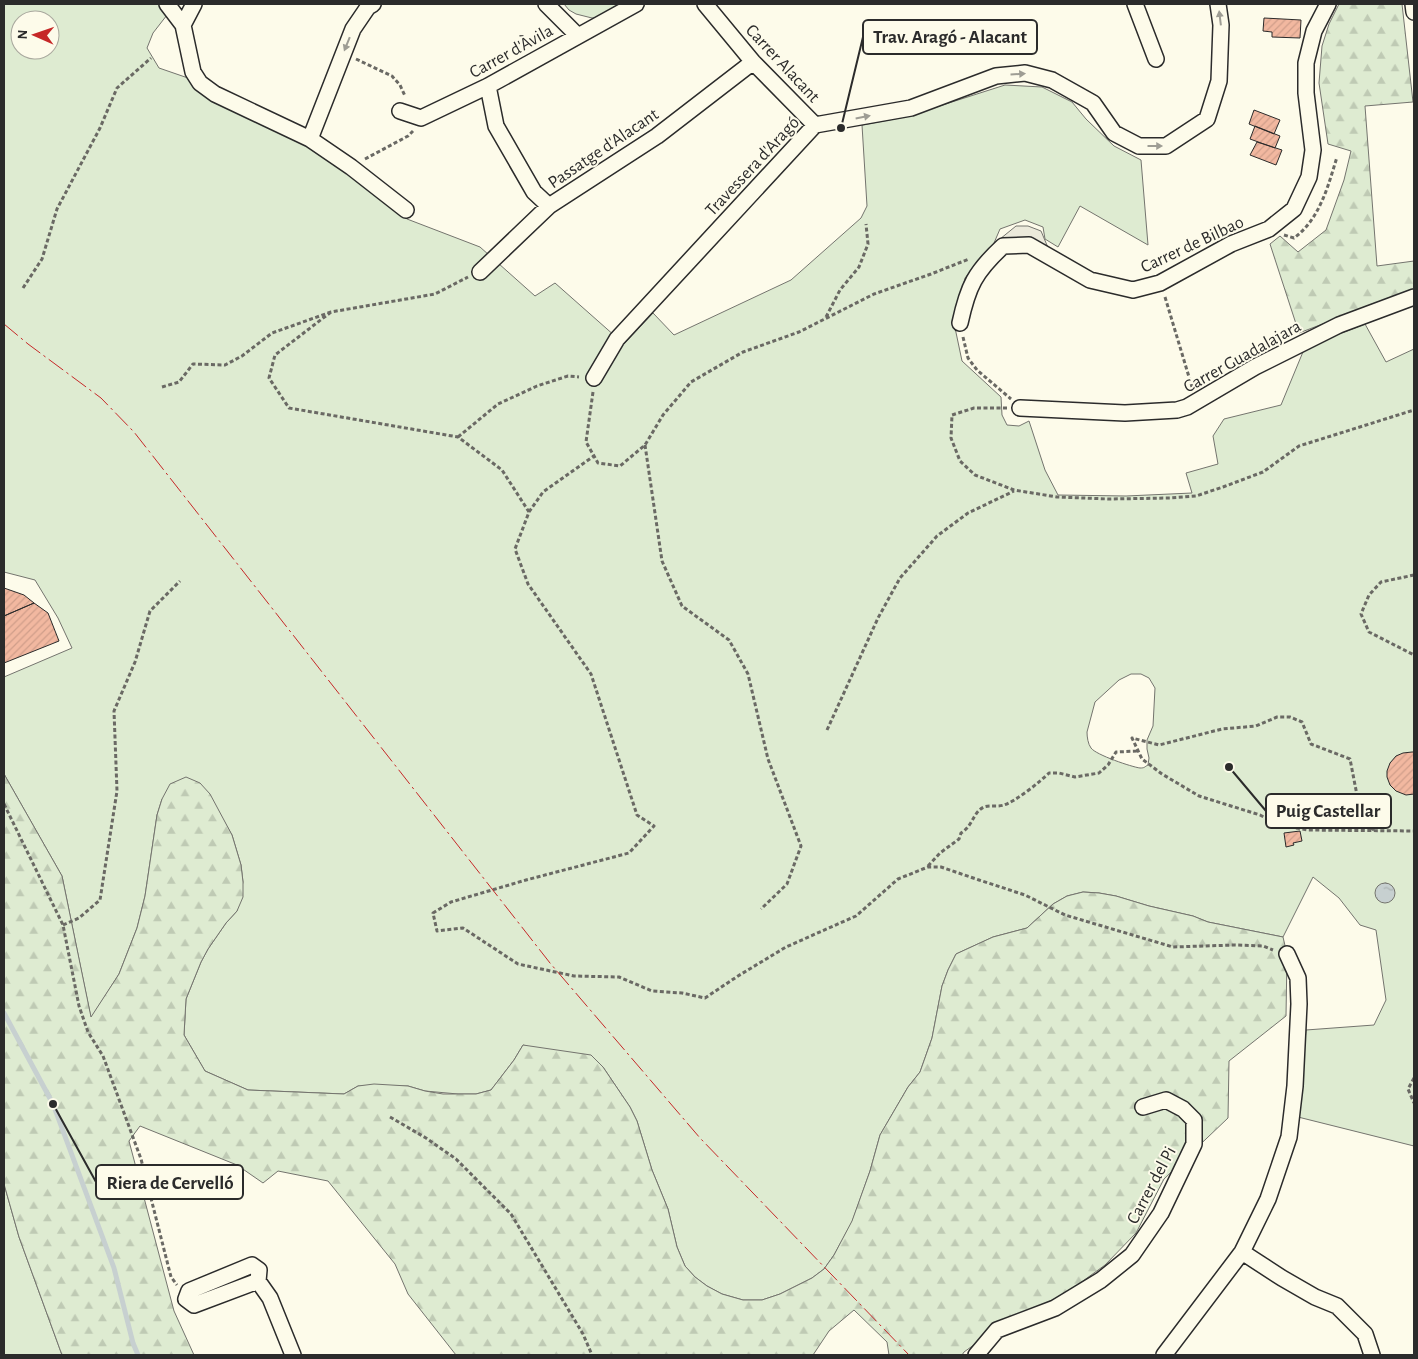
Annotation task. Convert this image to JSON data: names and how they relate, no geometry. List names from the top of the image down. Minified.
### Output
{"streets":{"street":["Carrer d'Àvila","Carrer Alacant","Passatge d'Alacant","Travessera d'Aragó","Carrer de Bilbao","Carrer Guadalajara","Carrer del Pi"]},"crossings":[["Carrer Alacant","Passatge d'Alacant"],["Carrer Alacant","Travessera d'Aragó"]],"places":["Trav. Aragó - Alacant","Puig Castellar","Riera de Cervelló"],"north":"left"}
